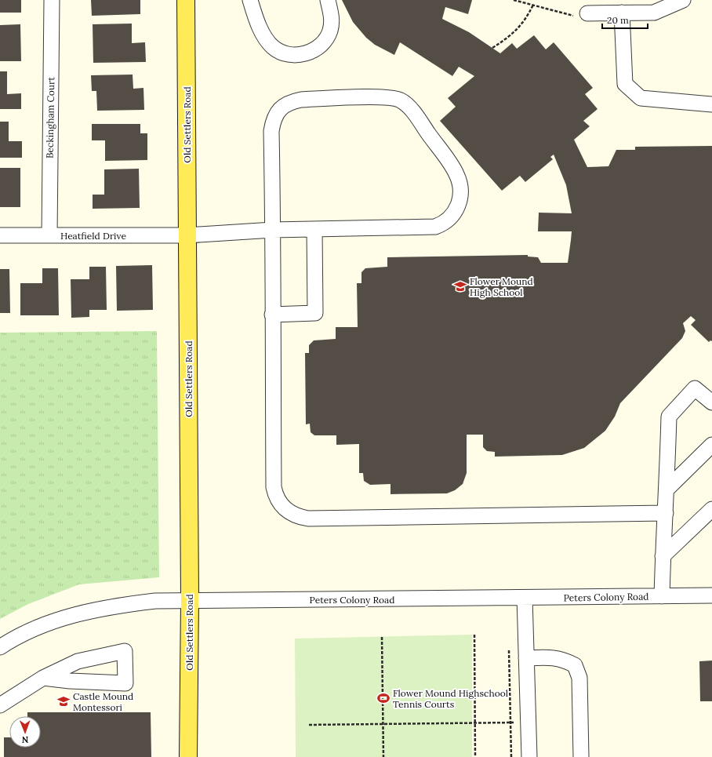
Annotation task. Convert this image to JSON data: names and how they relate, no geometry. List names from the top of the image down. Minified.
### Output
{"streets":{"main road":["Old Settlers Road"],"street":["Beckingham Court","Heatfield Drive","Peters Colony Road"]},"crossings":[["Beckingham Court","Heatfield Drive"],["Old Settlers Road","Heatfield Drive"],["Old Settlers Road","Peters Colony Road"]],"places":{"school or university":["Flower Mound High School","Castle Mound Montessori"],"sports":["Flower Mound Highschool Tennis Courts"]},"scale_bar":"20 m","north":"bottom"}
